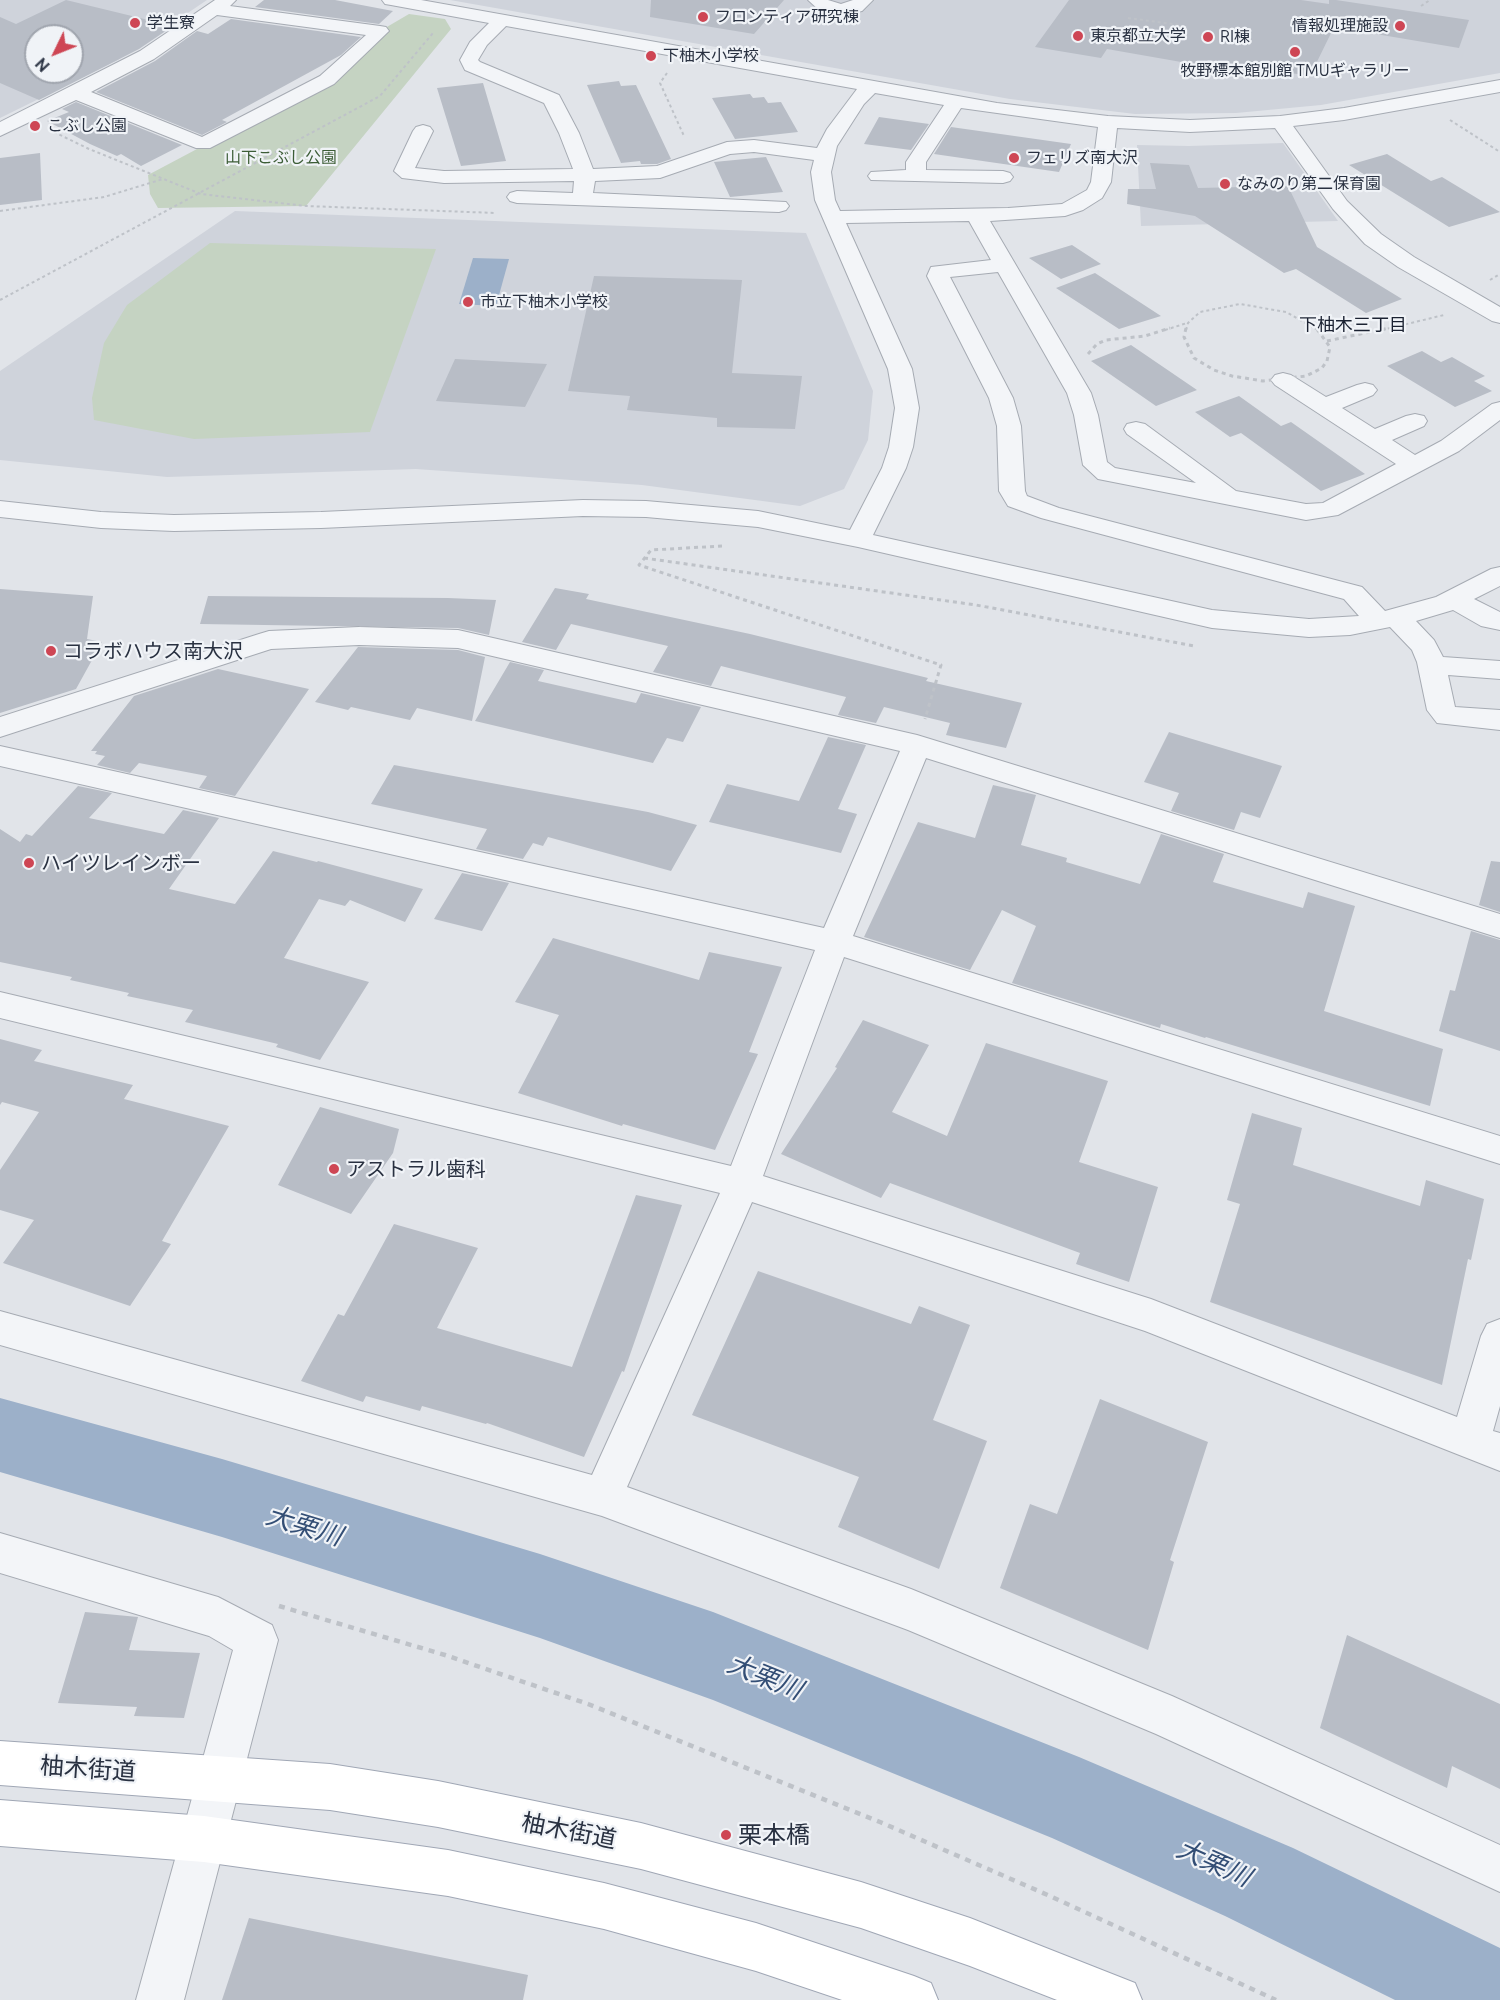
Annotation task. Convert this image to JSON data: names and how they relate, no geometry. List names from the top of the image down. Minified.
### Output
{"streets":{"main road":["柚木街道"]},"districts":["下柚木三丁目"],"water":["大栗川"],"parks":["山下こぶし公園"],"places":["フロンティア研究棟","学生寮","情報処理施設","東京都立大学","RI棟","牧野標本館別館 TMUギャラリー","下柚木小学校","こぶし公園","フェリズ南大沢","なみのり第二保育園","市立下柚木小学校","コラボハウス南大沢","ハイツレインボー","アストラル歯科","栗本橋"],"north":"bottom left"}
